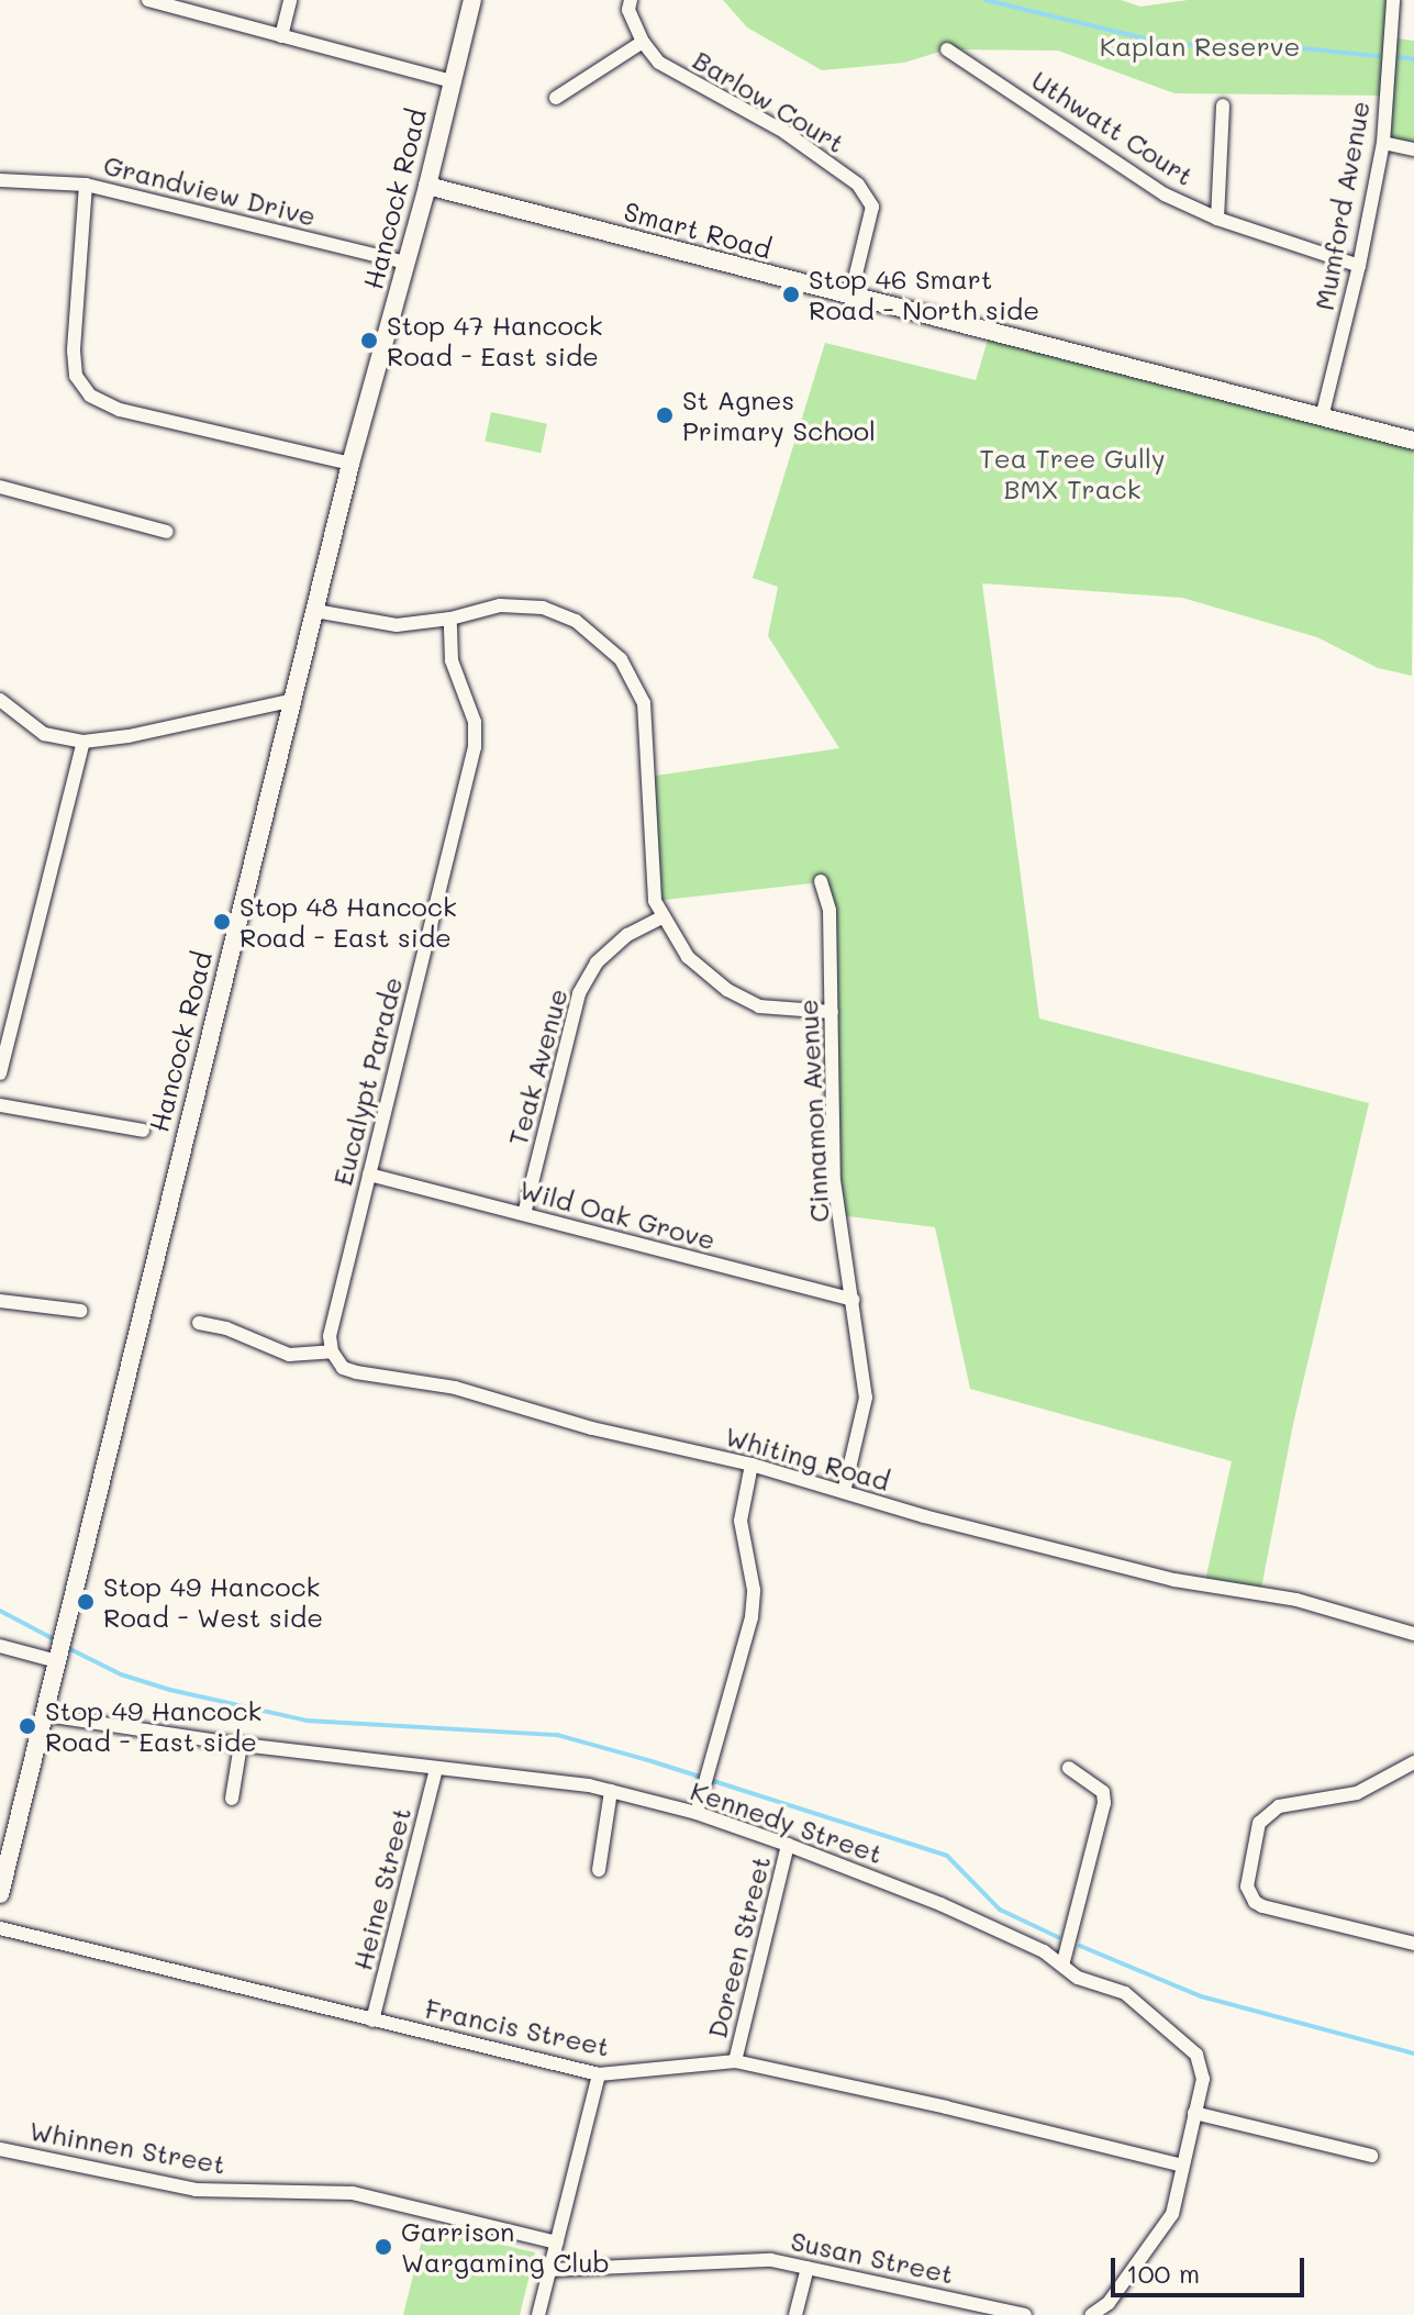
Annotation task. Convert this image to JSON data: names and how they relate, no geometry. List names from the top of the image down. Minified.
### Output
{"streets":{"main road":["Hancock Road","Smart Road"],"street":["Barlow Court","Uthwatt Court","Grandview Drive","Mumford Avenue","Teak Avenue","Eucalypt Parade","Cinnamon Avenue","Wild Oak Grove","Whiting Road","Kennedy Street","Heine Street","Doreen Street","Francis Street","Whinnen Street","Susan Street"]},"crossings":[["Barlow Court","Smart Road"],["Uthwatt Court","Mumford Avenue"],["Grandview Drive","Hancock Road"],["Hancock Road","Smart Road"],["Hancock Road","Kennedy Street"],["Mumford Avenue","Smart Road"],["Teak Avenue","Wild Oak Grove"],["Eucalypt Parade","Wild Oak Grove"],["Eucalypt Parade","Whiting Road"],["Cinnamon Avenue","Wild Oak Grove"],["Cinnamon Avenue","Whiting Road"],["Kennedy Street","Heine Street"],["Kennedy Street","Doreen Street"],["Kennedy Street","Francis Street"],["Heine Street","Francis Street"],["Doreen Street","Francis Street"]],"parks":["Kaplan Reserve","Tea Tree Gully BMX Track"],"places":["Stop 46 Smart Road - North side","Stop 47 Hancock Road - East side","St Agnes Primary School","Stop 48 Hancock Road - East side","Stop 49 Hancock Road - West side","Stop 49 Hancock Road - East side","Garrison Wargaming Club"],"scale_bar":"100 m"}
